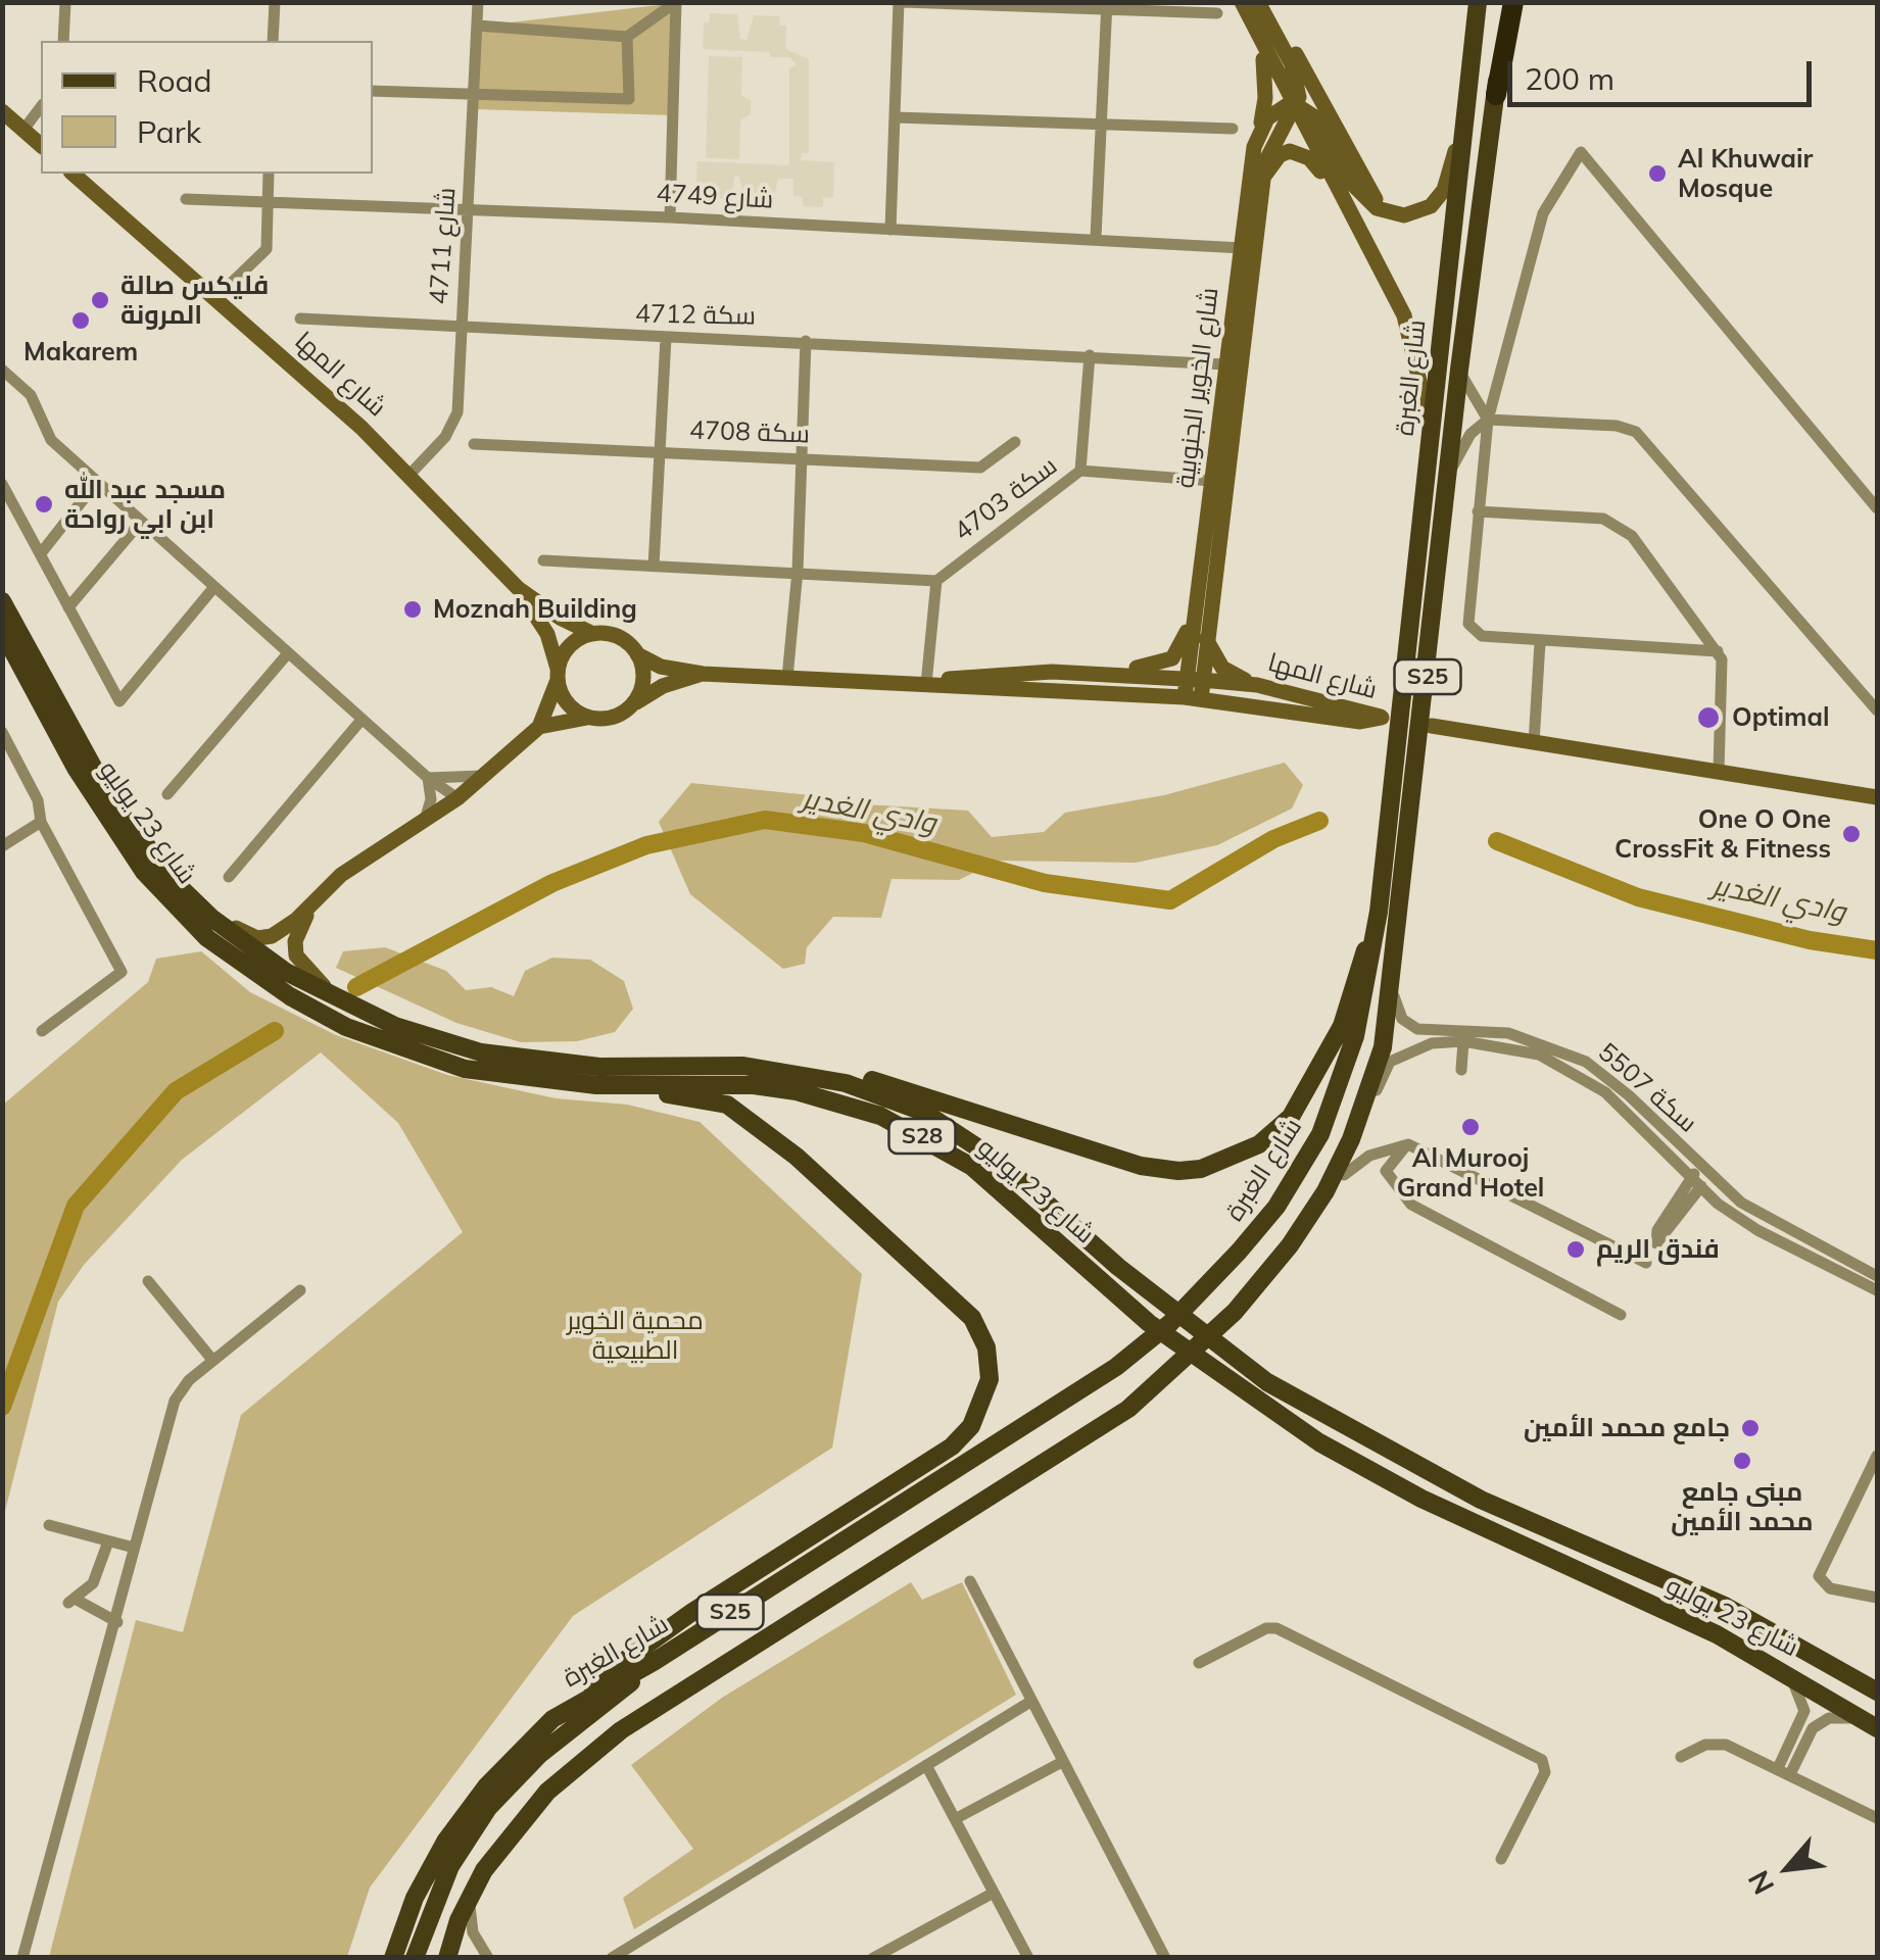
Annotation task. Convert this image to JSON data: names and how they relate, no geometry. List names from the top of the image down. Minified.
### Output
{"streets":{"main road":["شارع الغبرة","S25","شارع 23 يوليو","S28"],"street":["4749 شارع","4711 شارع","سكة 4712","شارع المها","شارع الخوير الجنوبية","سكة 4708","4703 سكة","سكة 5507"]},"crossings":[["4749 شارع","4711 شارع"],["4749 شارع","شارع الخوير الجنوبية"],["4711 شارع","سكة 4712"],["4711 شارع","شارع المها"],["سكة 4712","شارع الخوير الجنوبية"],["شارع المها","شارع الخوير الجنوبية"],["شارع الغبرة","سكة 5507"],["شارع الخوير الجنوبية","4703 سكة"]],"water":["وادي الغدير"],"parks":["محمية الخوير الطبيعية"],"places":["Al Khuwair Mosque","فليكس صالة المرونة","Makarem","مسجد عبد الله ابن ابي رواحة","Moznah Building","Optimal","One O One CrossFit & Fitness","Al Murooj Grand Hotel","فندق الريم","جامع محمد الأمين","مبنى جامع محمد الأمين"],"legend":["Road","Park"],"scale_bar":"200 m","north":"bottom left"}
